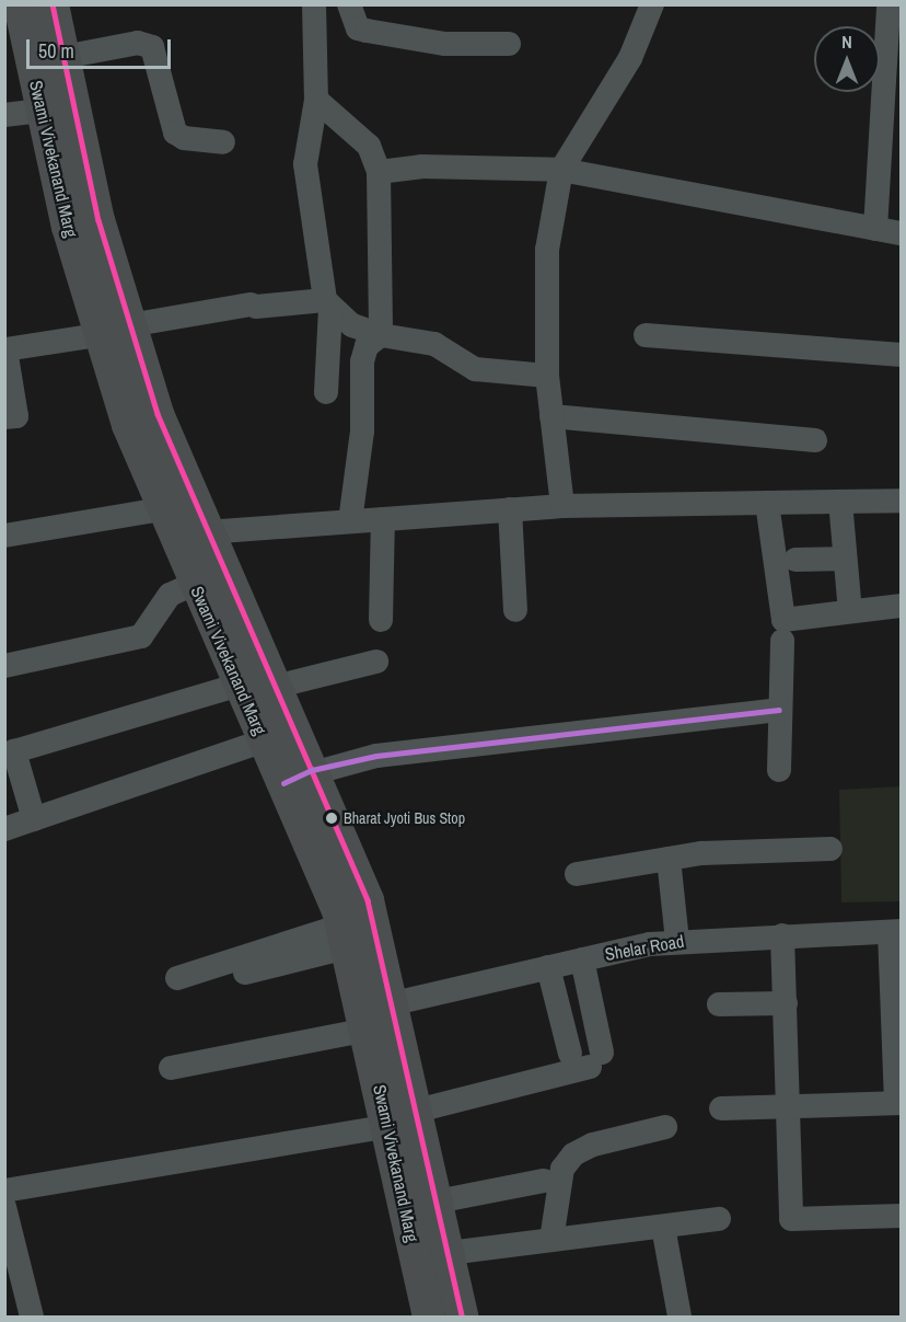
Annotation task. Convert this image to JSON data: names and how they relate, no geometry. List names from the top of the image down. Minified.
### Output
{"streets":{"main road":["Swami Vivekanand Marg"],"street":["Shelar Road"]},"crossings":[["Swami Vivekanand Marg","Shelar Road"]],"places":["Bharat Jyoti Bus Stop"],"scale_bar":"50 m","north":"top"}
